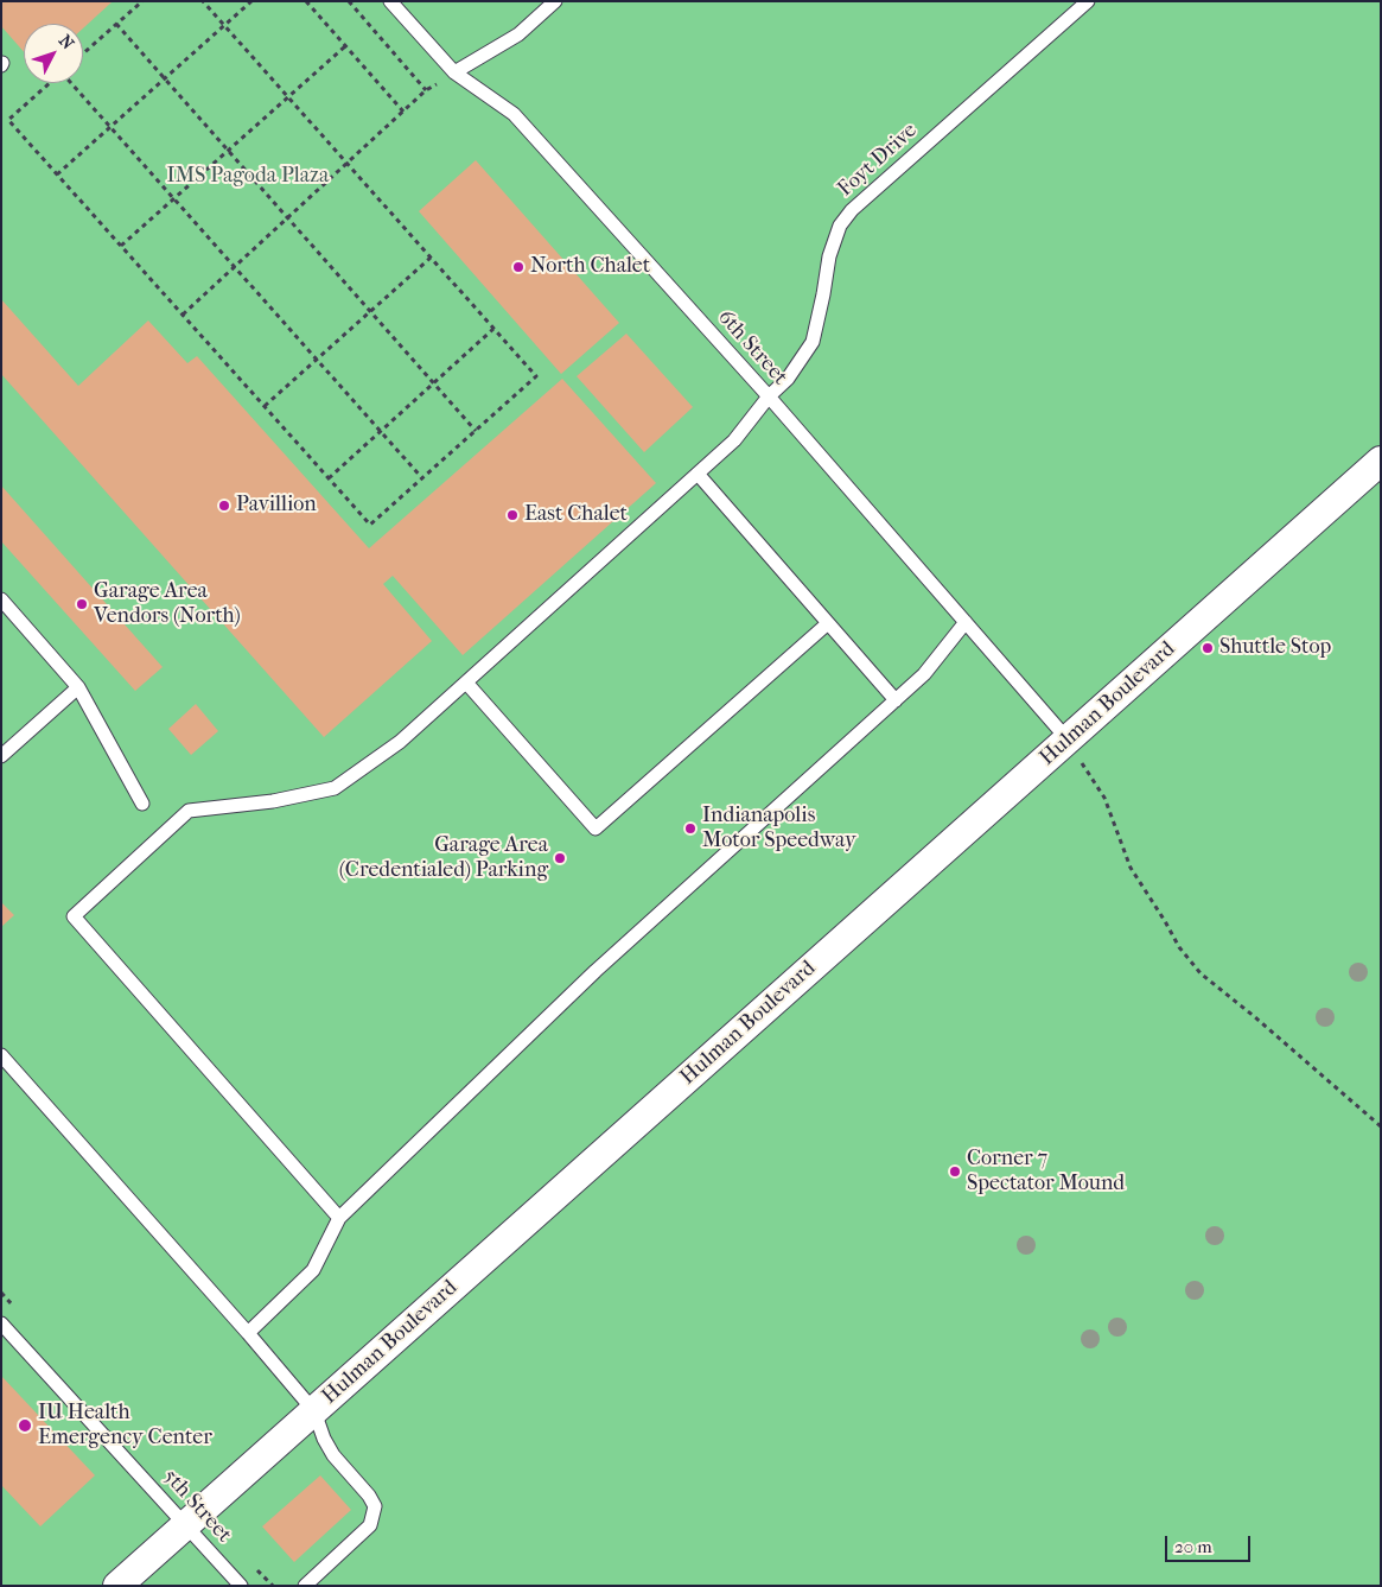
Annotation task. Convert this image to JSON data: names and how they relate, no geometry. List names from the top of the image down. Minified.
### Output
{"streets":{"street":["Hulman Boulevard"],"lane":["Foyt Drive","6th Street","5th Street"]},"crossings":[["Foyt Drive","6th Street"],["6th Street","Hulman Boulevard"],["Hulman Boulevard","5th Street"]],"parks":["IMS Pagoda Plaza"],"places":["North Chalet","Pavillion","East Chalet","Garage Area Vendors (North)","Shuttle Stop","Indianapolis Motor Speedway","Garage Area (Credentialed) Parking","Corner 7 Spectator Mound","IU Health Emergency Center"],"scale_bar":"20 m","north":"top right"}
